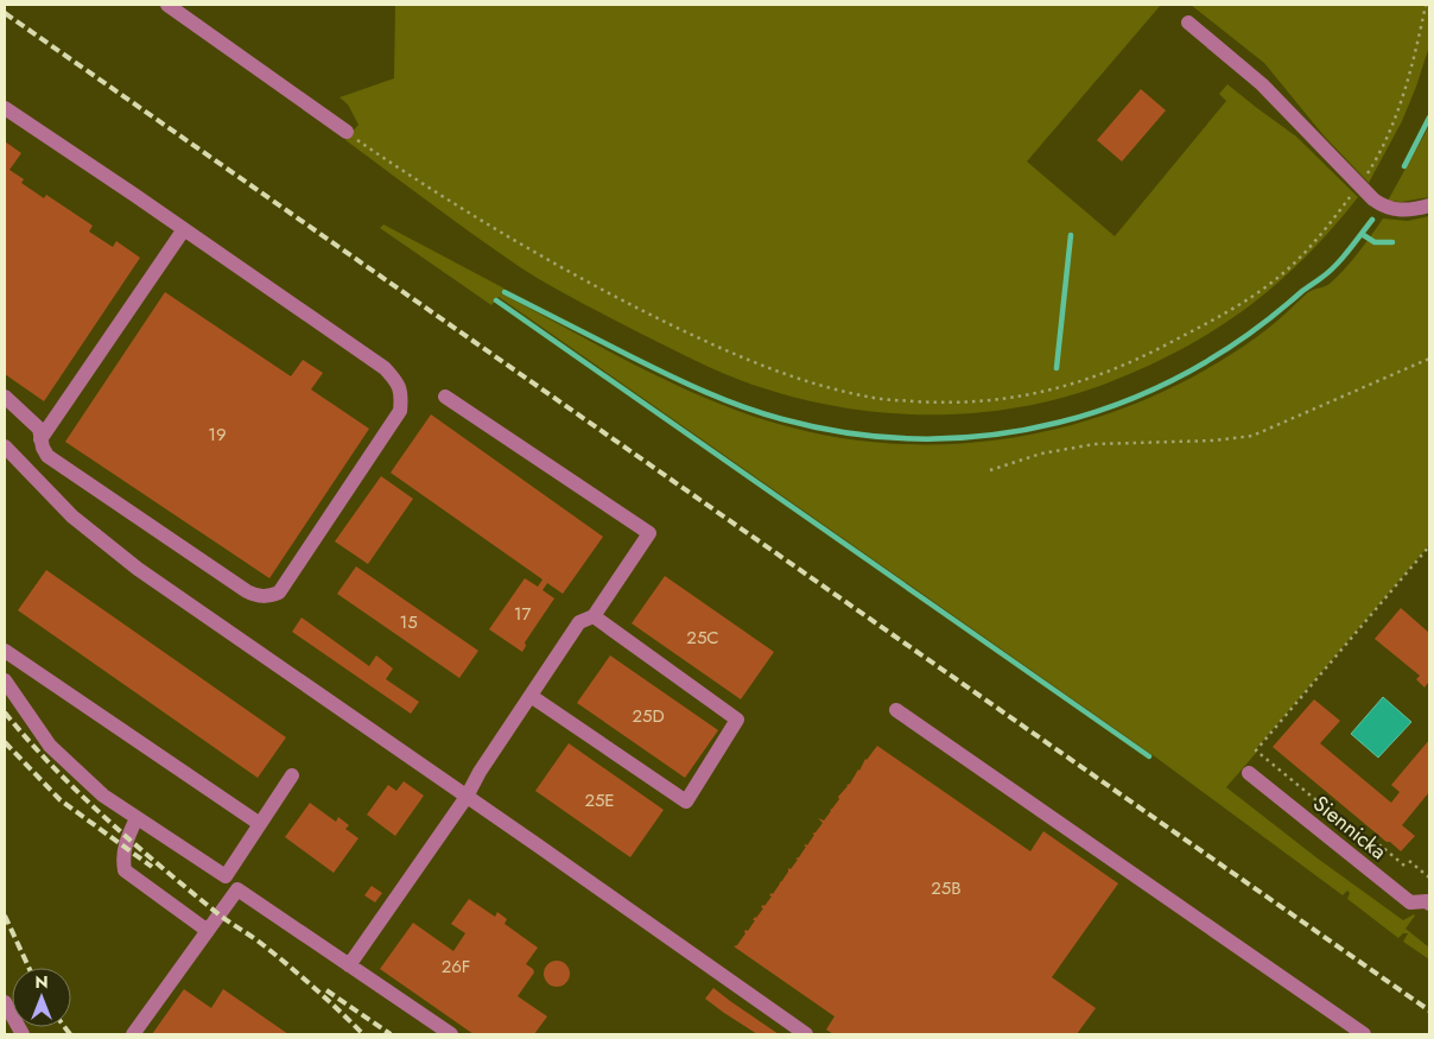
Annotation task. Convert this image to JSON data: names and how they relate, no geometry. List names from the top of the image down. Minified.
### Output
{"streets":{"lane":["Siennicka"]},"house_numbers":["19","17","15","25C","25D","25E","25B","26F"],"north":"top"}
